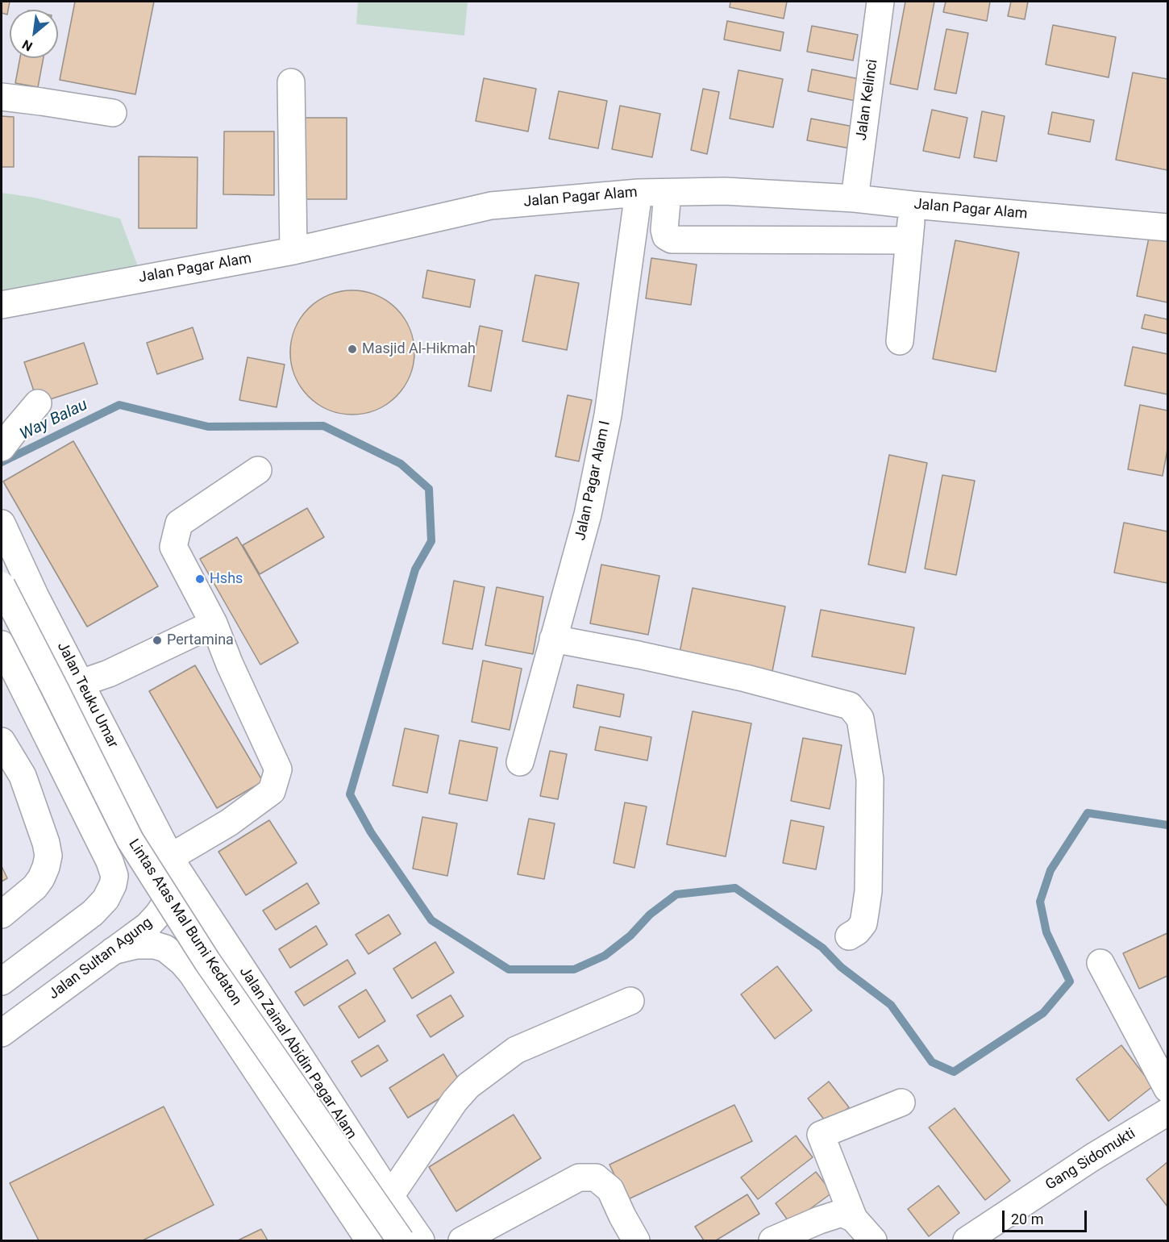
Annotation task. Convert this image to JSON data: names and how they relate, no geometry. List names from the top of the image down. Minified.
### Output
{"streets":{"main road":["Jalan Kelinci","Jalan Pagar Alam","Jalan Pagar Alam I","Jalan Teuku Umar","Lintas Atas Mal Bumi Kedaton","Jalan Sultan Agung","Jalan Zainal Abidin Pagar Alam","Gang Sidomukti"]},"crossings":[["Jalan Kelinci","Jalan Pagar Alam"],["Jalan Pagar Alam","Jalan Pagar Alam I"],["Jalan Teuku Umar","Jalan Sultan Agung"],["Jalan Teuku Umar","Jalan Zainal Abidin Pagar Alam"],["Jalan Sultan Agung","Jalan Zainal Abidin Pagar Alam"]],"water":["Way Balau"],"places":["Masjid Al-Hikmah","Hshs","Pertamina"],"scale_bar":"20 m","north":"bottom left"}
